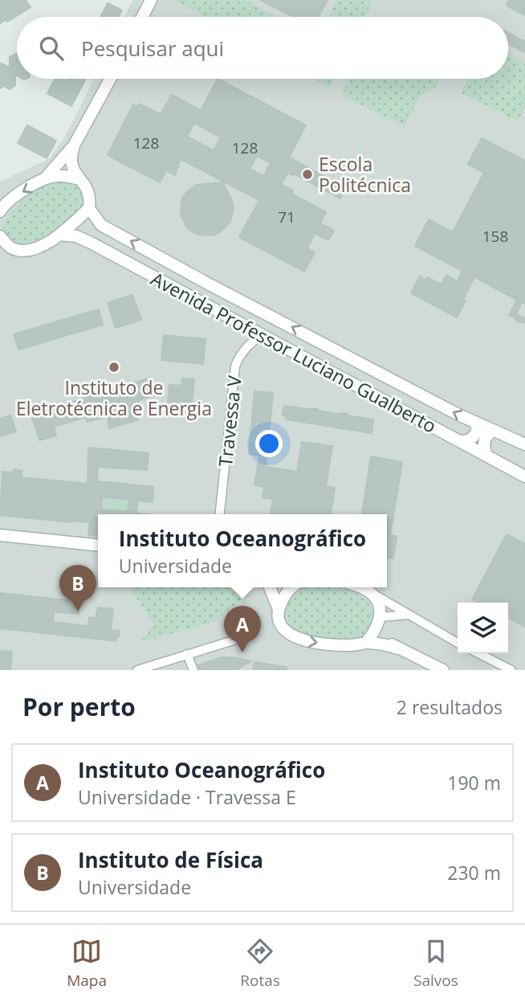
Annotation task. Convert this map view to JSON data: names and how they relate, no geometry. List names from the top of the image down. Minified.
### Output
{"streets":{"street":["Avenida Professor Luciano Gualberto","Travessa V"]},"crossings":[["Avenida Professor Luciano Gualberto","Travessa V"]],"places":["Escola Politécnica","Instituto de Eletrotécnica e Energia"],"house_numbers":["128","128","71","158"],"page":{"search":"Pesquisar aqui","popup":["Instituto Oceanográfico","Universidade"],"pins":["B","A"],"heading":["Por perto","2 resultados"],"list":[{"mark":"A","name":"Instituto Oceanográfico","note":"Universidade · Travessa E","value":"190 m"},{"mark":"B","name":"Instituto de Física","note":"Universidade","value":"230 m"}],"nav":["Mapa","Rotas","Salvos"]}}
